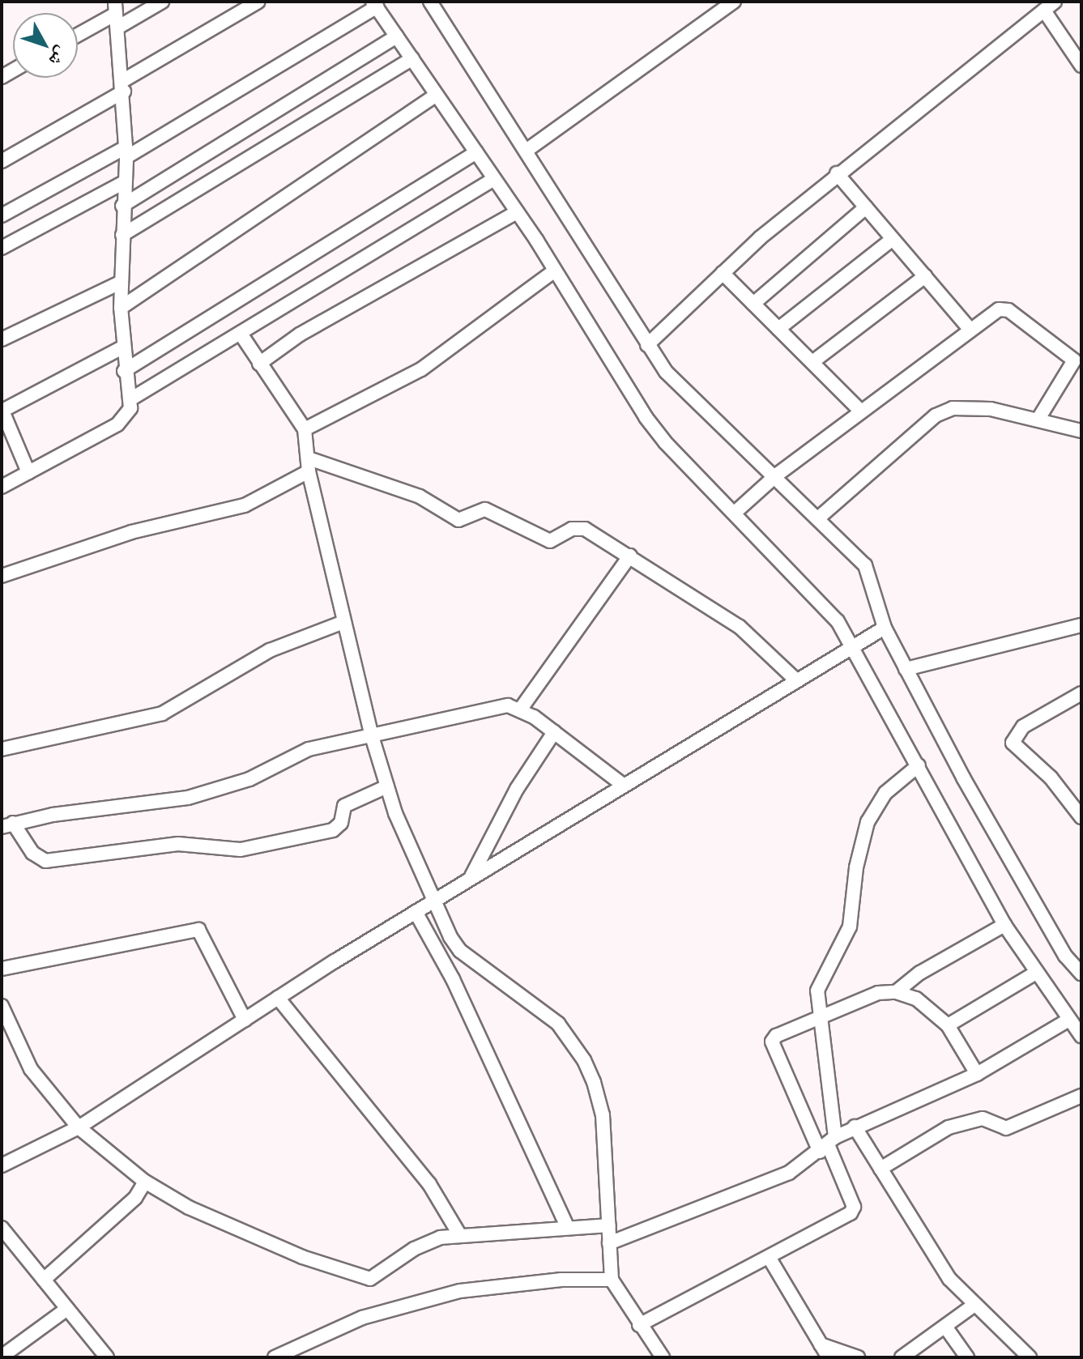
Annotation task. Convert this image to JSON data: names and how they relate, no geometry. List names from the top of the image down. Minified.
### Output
{"north":"bottom right"}
